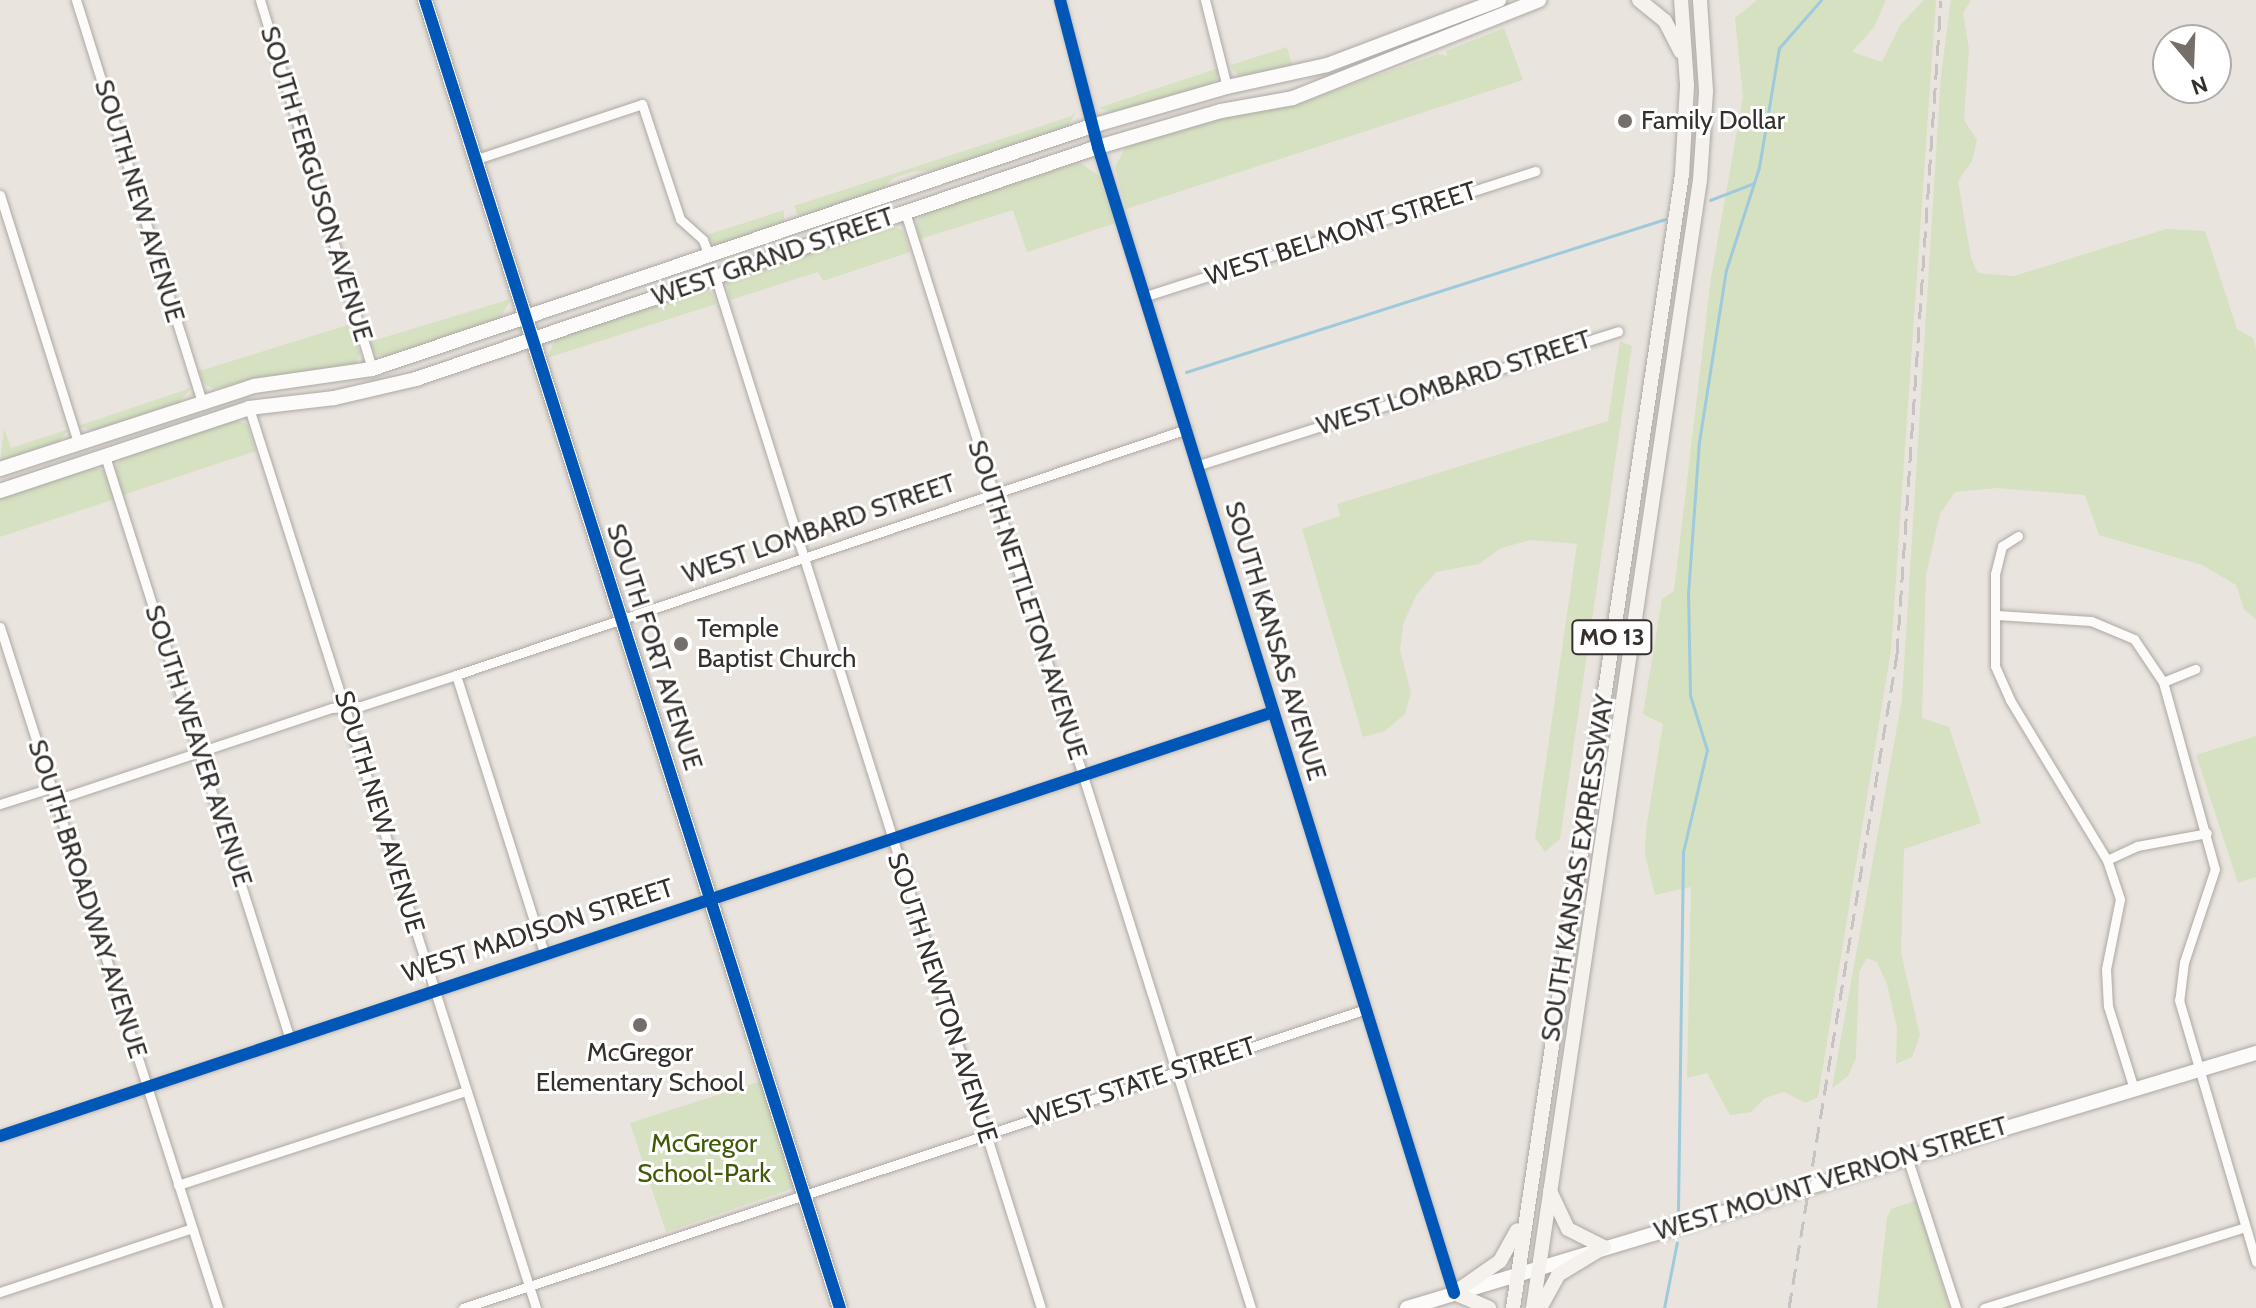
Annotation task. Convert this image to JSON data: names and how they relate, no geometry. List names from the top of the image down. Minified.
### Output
{"streets":{"main road":["WEST GRAND STREET","MO 13","SOUTH FORT AVENUE","SOUTH KANSAS EXPRESSWAY","WEST MOUNT VERNON STREET"],"street":["SOUTH FERGUSON AVENUE","SOUTH NEW AVENUE","WEST BELMONT STREET","WEST LOMBARD STREET","SOUTH NETTLETON AVENUE","SOUTH KANSAS AVENUE","SOUTH WEAVER AVENUE","SOUTH BROADWAY AVENUE","WEST MADISON STREET","SOUTH NEWTON AVENUE","WEST STATE STREET"]},"crossings":[["SOUTH FERGUSON AVENUE","WEST GRAND STREET"],["SOUTH NEW AVENUE","WEST GRAND STREET"],["SOUTH NEW AVENUE","WEST LOMBARD STREET"],["SOUTH NEW AVENUE","WEST MADISON STREET"],["SOUTH NEW AVENUE","WEST STATE STREET"],["WEST BELMONT STREET","SOUTH KANSAS AVENUE"],["WEST GRAND STREET","SOUTH NETTLETON AVENUE"],["WEST GRAND STREET","SOUTH KANSAS AVENUE"],["WEST GRAND STREET","SOUTH FORT AVENUE"],["WEST GRAND STREET","SOUTH WEAVER AVENUE"],["WEST GRAND STREET","SOUTH NEWTON AVENUE"],["WEST LOMBARD STREET","SOUTH NETTLETON AVENUE"],["WEST LOMBARD STREET","SOUTH KANSAS AVENUE"],["WEST LOMBARD STREET","SOUTH FORT AVENUE"],["WEST LOMBARD STREET","SOUTH WEAVER AVENUE"],["WEST LOMBARD STREET","SOUTH BROADWAY AVENUE"],["WEST LOMBARD STREET","SOUTH NEWTON AVENUE"],["SOUTH NETTLETON AVENUE","WEST MADISON STREET"],["SOUTH NETTLETON AVENUE","WEST STATE STREET"],["SOUTH KANSAS AVENUE","WEST MADISON STREET"],["SOUTH KANSAS AVENUE","WEST STATE STREET"],["SOUTH KANSAS AVENUE","WEST MOUNT VERNON STREET"],["SOUTH FORT AVENUE","WEST MADISON STREET"],["SOUTH FORT AVENUE","WEST STATE STREET"],["SOUTH WEAVER AVENUE","WEST MADISON STREET"],["SOUTH KANSAS EXPRESSWAY","WEST MOUNT VERNON STREET"],["SOUTH BROADWAY AVENUE","WEST MADISON STREET"],["WEST MADISON STREET","SOUTH NEWTON AVENUE"],["SOUTH NEWTON AVENUE","WEST STATE STREET"]],"parks":["McGregor School-Park"],"places":["Family Dollar","Temple Baptist Church","McGregor Elementary School"],"north":"bottom"}
